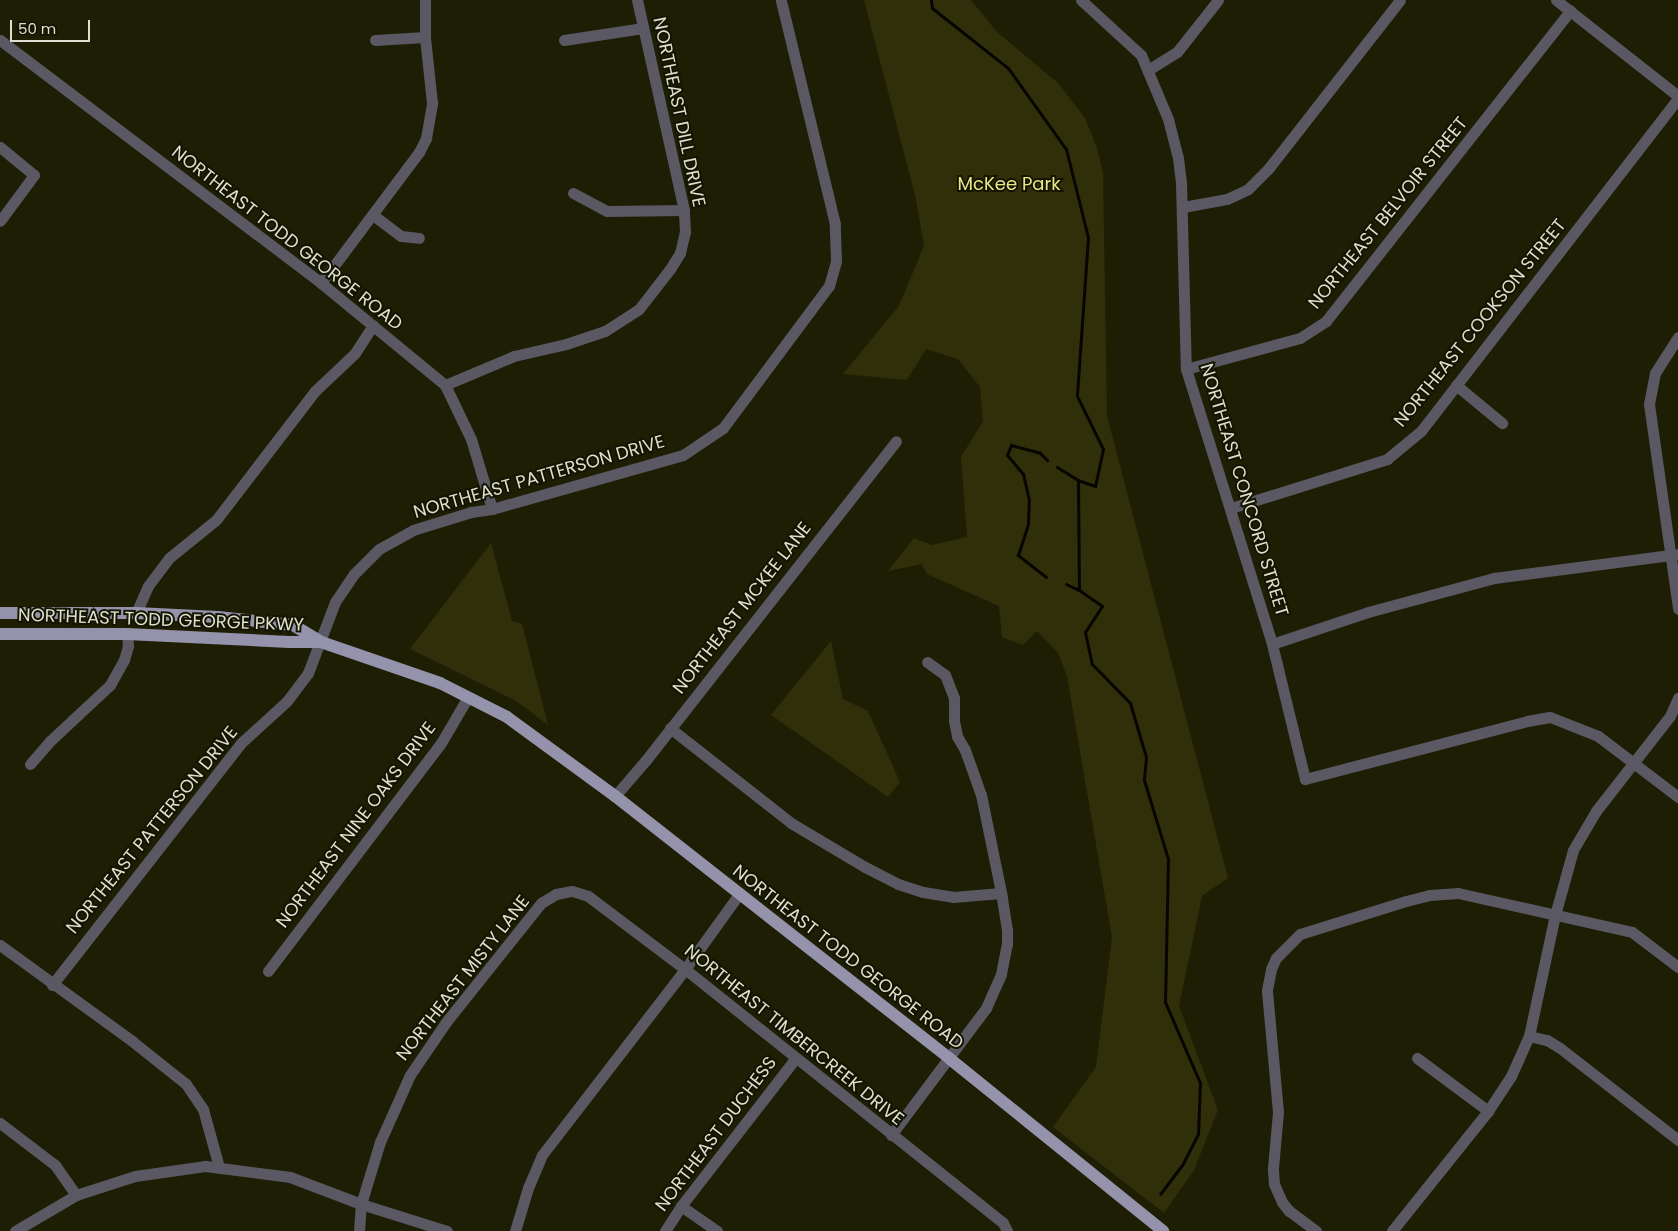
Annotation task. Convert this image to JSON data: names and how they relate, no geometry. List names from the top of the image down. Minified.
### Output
{"streets":{"main road":["NORTHEAST TODD GEORGE ROAD","NORTHEAST TODD GEORGE PKWY"],"street":["NORTHEAST DILL DRIVE","NORTHEAST BELVOIR STREET","NORTHEAST COOKSON STREET","NORTHEAST PATTERSON DRIVE","NORTHEAST CONCORD STREET","NORTHEAST MCKEE LANE","NORTHEAST NINE OAKS DRIVE","NORTHEAST MISTY LANE","NORTHEAST TIMBERCREEK DRIVE","NORTHEAST DUCHESS"]},"crossings":[["NORTHEAST DILL DRIVE","NORTHEAST TODD GEORGE ROAD"],["NORTHEAST BELVOIR STREET","NORTHEAST CONCORD STREET"],["NORTHEAST TODD GEORGE ROAD","NORTHEAST PATTERSON DRIVE"],["NORTHEAST TODD GEORGE ROAD","NORTHEAST MCKEE LANE"],["NORTHEAST TODD GEORGE ROAD","NORTHEAST TODD GEORGE PKWY"],["NORTHEAST TODD GEORGE ROAD","NORTHEAST NINE OAKS DRIVE"],["NORTHEAST COOKSON STREET","NORTHEAST CONCORD STREET"],["NORTHEAST PATTERSON DRIVE","NORTHEAST TODD GEORGE PKWY"],["NORTHEAST MISTY LANE","NORTHEAST TIMBERCREEK DRIVE"],["NORTHEAST TIMBERCREEK DRIVE","NORTHEAST DUCHESS"]],"parks":["McKee Park"],"scale_bar":"50 m"}
